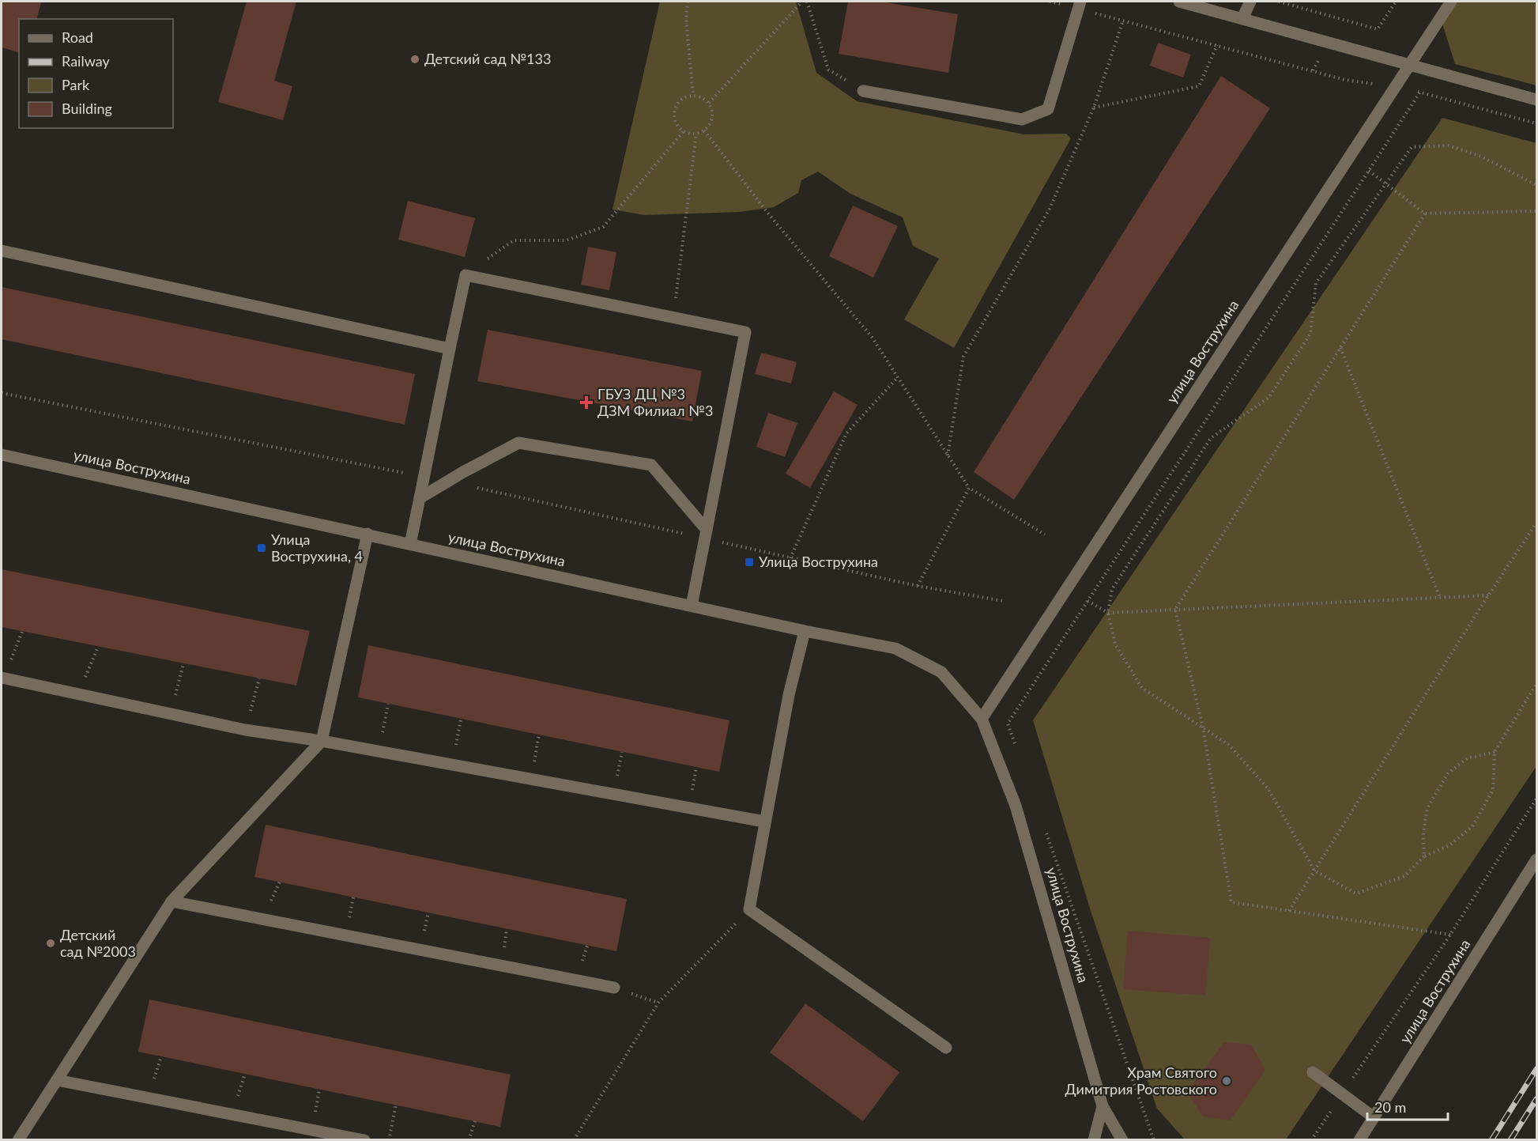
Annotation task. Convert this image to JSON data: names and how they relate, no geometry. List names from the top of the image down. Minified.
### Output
{"streets":{"street":["улица Вострухина"]},"places":{"other":["Детский сад №133","Детский сад №2003","Храм Святого Димитрия Ростовского"],"health":["ГБУЗ ДЦ №3 ДЗМ Филиал №3"],"transit":["Улица Вострухина, 4","Улица Вострухина"]},"legend":["Road","Railway","Park","Building"],"scale_bar":"20 m"}
